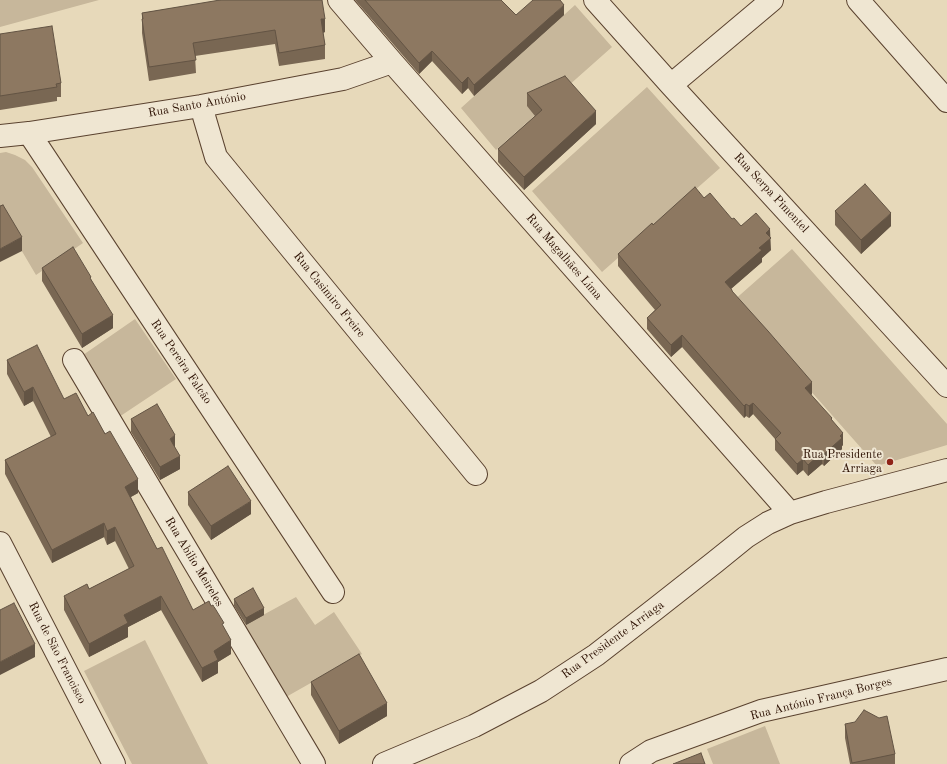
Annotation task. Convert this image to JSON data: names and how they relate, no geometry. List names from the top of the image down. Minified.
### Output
{"streets":{"street":["Rua Santo António","Rua Serpa Pimentel","Rua Magalhães Lima","Rua Casimiro Freire","Rua Pereira Falcão","Rua Abilio Meireles","Rua Presidente Arriaga","Rua de São Francisco","Rua António França Borges"]},"crossings":[["Rua Santo António","Rua Magalhães Lima"],["Rua Santo António","Rua Casimiro Freire"],["Rua Santo António","Rua Pereira Falcão"],["Rua Magalhães Lima","Rua Presidente Arriaga"]],"places":["Rua Presidente Arriaga"]}
